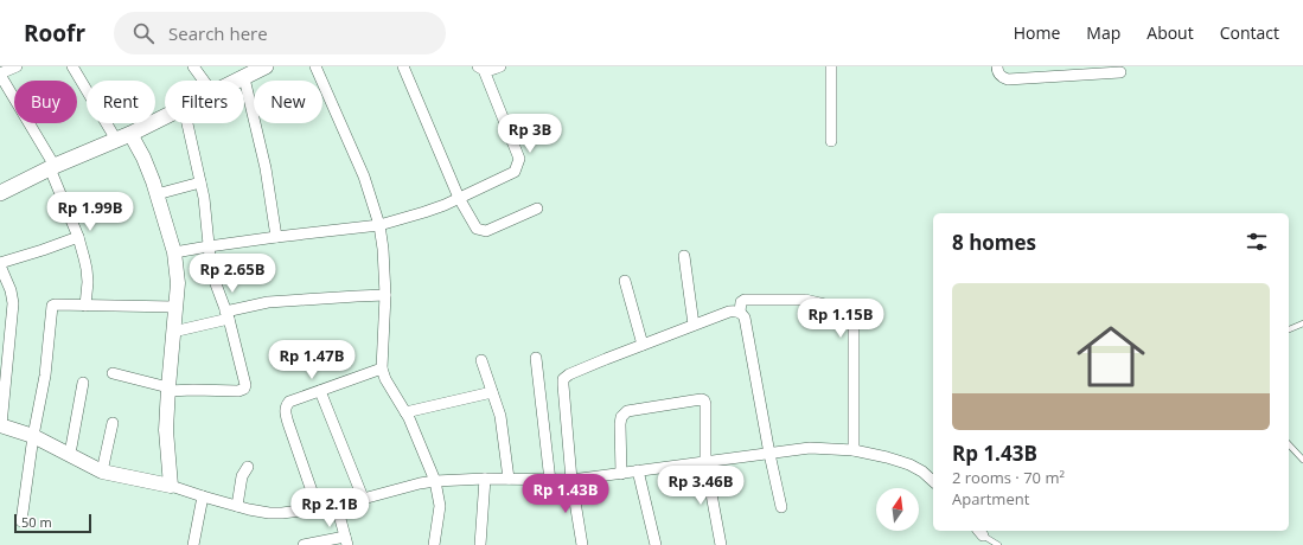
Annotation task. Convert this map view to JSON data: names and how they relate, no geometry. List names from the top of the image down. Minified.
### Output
{"scale_bar":"50 m","north":"top","page":{"header":"Roofr","search":"Search here","nav":["Home","Map","About","Contact"],"chip":["Buy","Rent","Filters","New"],"price":["Rp 3B","Rp 1.99B","Rp 2.65B","Rp 1.15B","Rp 1.47B","Rp 3.46B","Rp 1.43B","Rp 2.1B"],"heading":"8 homes","list":[{"name":"Rp 1.43B","note":"2 rooms · 70 m² · Apartment"}],"scale":"50 m"}}
